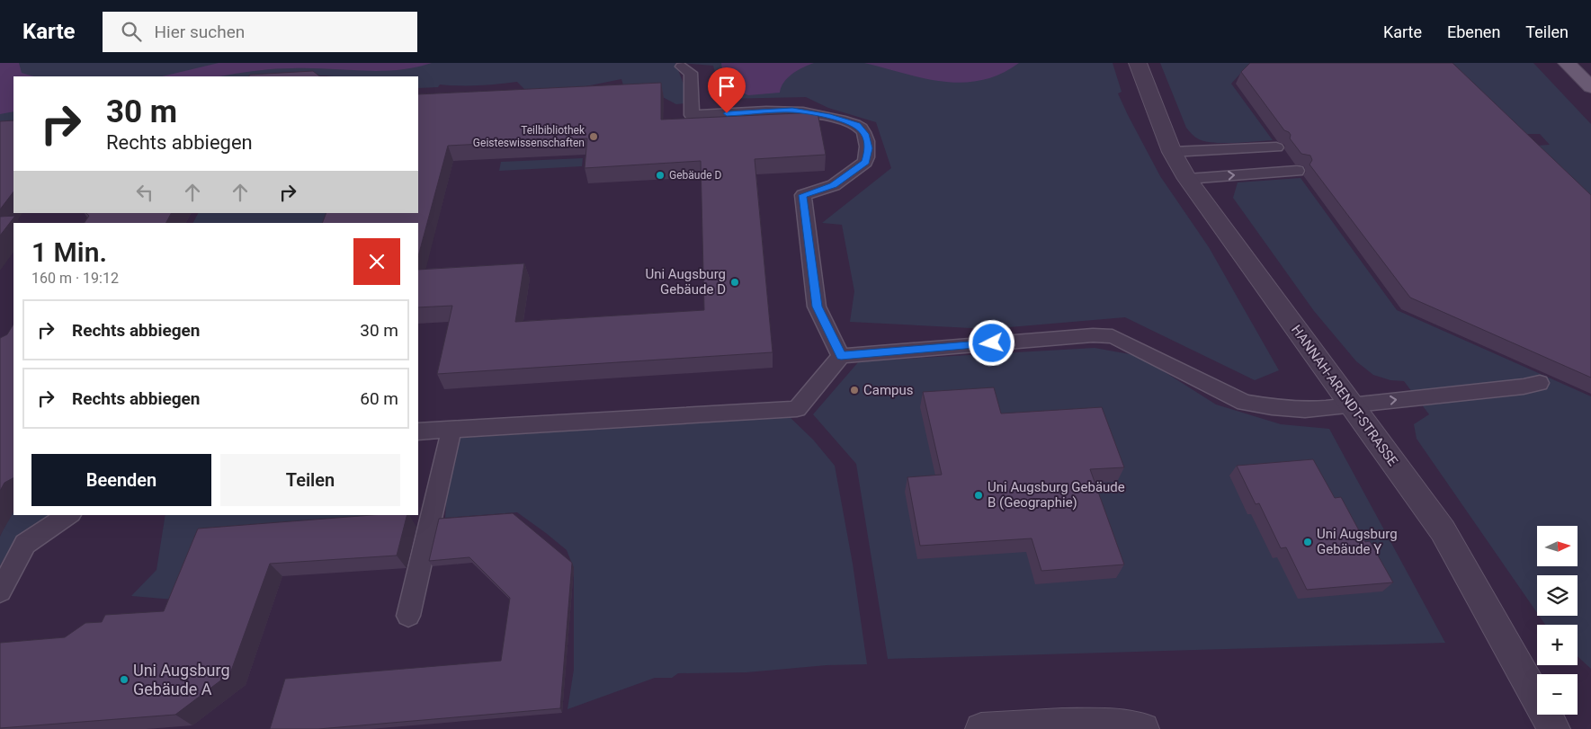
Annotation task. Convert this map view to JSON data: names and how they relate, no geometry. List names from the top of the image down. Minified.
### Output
{"streets":{"street":["HANNAH-ARENDT-STRASSE"]},"places":["Teilbibliothek Geisteswissenschaften","Gebäude D","Uni Augsburg Gebäude D","Campus","Uni Augsburg Gebäude B (Geographie)","Uni Augsburg Gebäude Y","Uni Augsburg Gebäude A"],"north":"right","page":{"header":"Karte","search":"Hier suchen","nav":["Karte","Ebenen","Teilen"],"turn":["30 m","Rechts abbiegen"],"heading":["1 Min.","160 m · 19:12"],"list":[{"name":"Rechts abbiegen","value":"30 m"},{"name":"Rechts abbiegen","value":"60 m"}],"buttons":["Beenden","Teilen"],"map_buttons":["+","−"]}}
